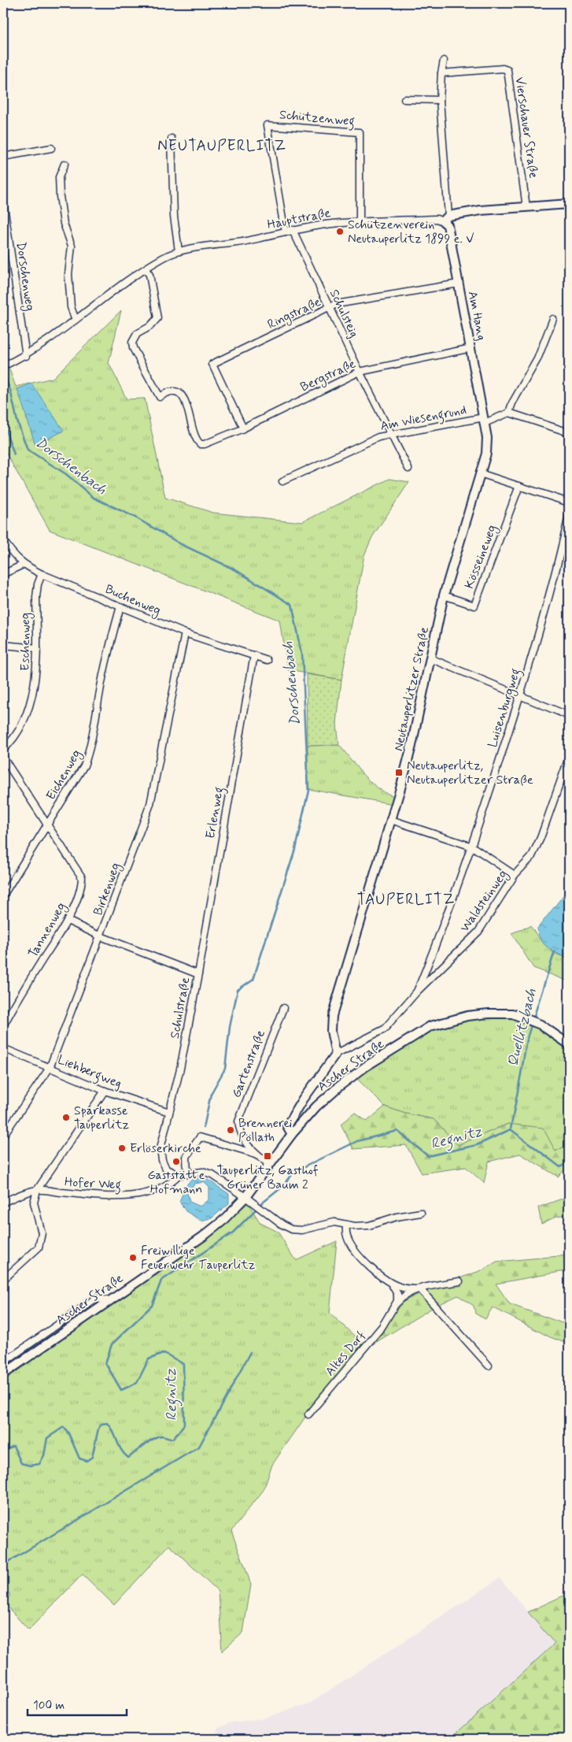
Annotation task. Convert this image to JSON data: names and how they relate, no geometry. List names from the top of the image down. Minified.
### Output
{"streets":{"street":["Schützenweg","Vierschauer Straße","Hauptstraße","Dorschenweg","Ringstraße","Schulsteig","Am Hang","Bergstraße","Am Wiesengrund","Kösseineweg","Buchenweg","Eschenweg","Neutauperlitzer Straße","Luisenburgweg","Eichenweg","Erlenweg","Birkenweg","Waldsteinweg","Tannenweg","Schulstraße","Gartenstraße","Ascher Straße","Liehbergweg","Hofer Weg","Altes Dorf"]},"crossings":[["Schützenweg","Hauptstraße"],["Vierschauer Straße","Hauptstraße"],["Hauptstraße","Dorschenweg"],["Hauptstraße","Schulsteig"],["Hauptstraße","Am Hang"],["Hauptstraße","Bergstraße"],["Ringstraße","Schulsteig"],["Ringstraße","Am Hang"],["Ringstraße","Bergstraße"],["Schulsteig","Bergstraße"],["Schulsteig","Am Wiesengrund"],["Am Hang","Bergstraße"],["Am Hang","Am Wiesengrund"],["Am Hang","Neutauperlitzer Straße"],["Am Wiesengrund","Neutauperlitzer Straße"],["Kösseineweg","Neutauperlitzer Straße"],["Buchenweg","Eschenweg"],["Buchenweg","Eichenweg"],["Buchenweg","Erlenweg"],["Buchenweg","Birkenweg"],["Neutauperlitzer Straße","Waldsteinweg"],["Luisenburgweg","Waldsteinweg"],["Eichenweg","Tannenweg"],["Erlenweg","Schulstraße"],["Birkenweg","Schulstraße"],["Birkenweg","Liehbergweg"],["Tannenweg","Schulstraße"],["Schulstraße","Liehbergweg"],["Schulstraße","Hofer Weg"],["Gartenstraße","Ascher Straße"]],"districts":["NEUTAUPERLITZ","TAUPERLITZ"],"water":["Dorschenbach","Quellitzbach","Regnitz"],"places":{"other":["Schützenverein Neutauperlitz 1899 e. V","Sparkasse Tauperlitz","Brennerei Pöllath","Erlöserkirche","Gaststätte Hofmann","Freiwillige Feuerwehr Tauperlitz"],"transit":["Neutauperlitz, Neutauperlitzer Straße","Tauperlitz, Gasthof Grüner Baum 2"]},"scale_bar":"100 m"}
